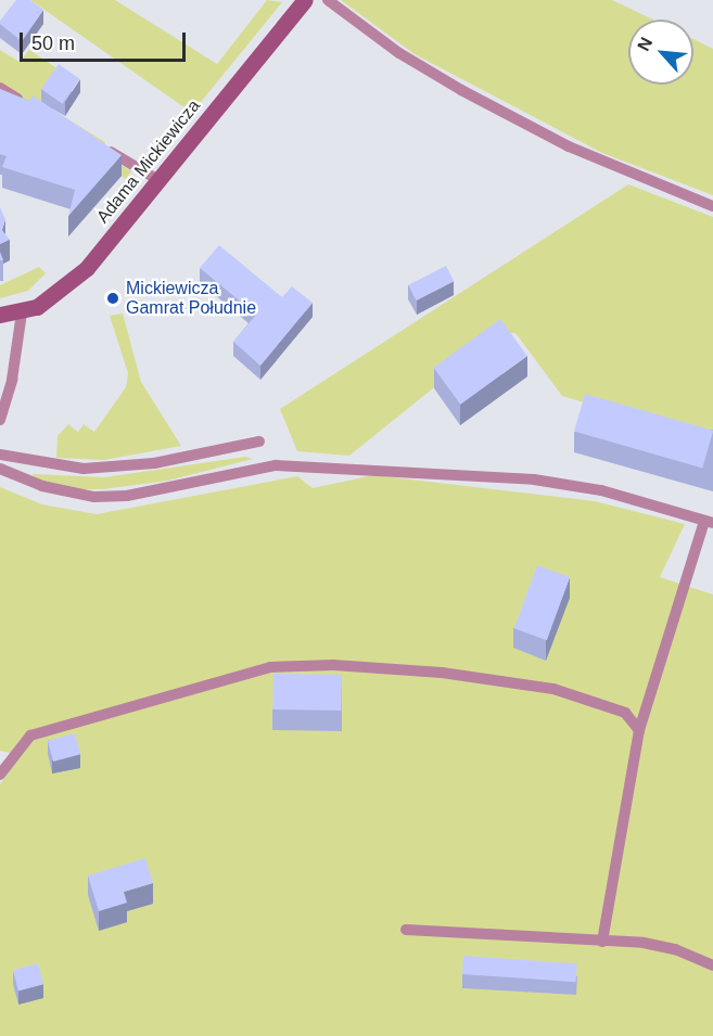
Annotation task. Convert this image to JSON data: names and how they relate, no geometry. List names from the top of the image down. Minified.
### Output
{"streets":{"street":["Adama Mickiewicza"]},"places":["Mickiewicza Gamrat Południe"],"scale_bar":"50 m","north":"top left"}
